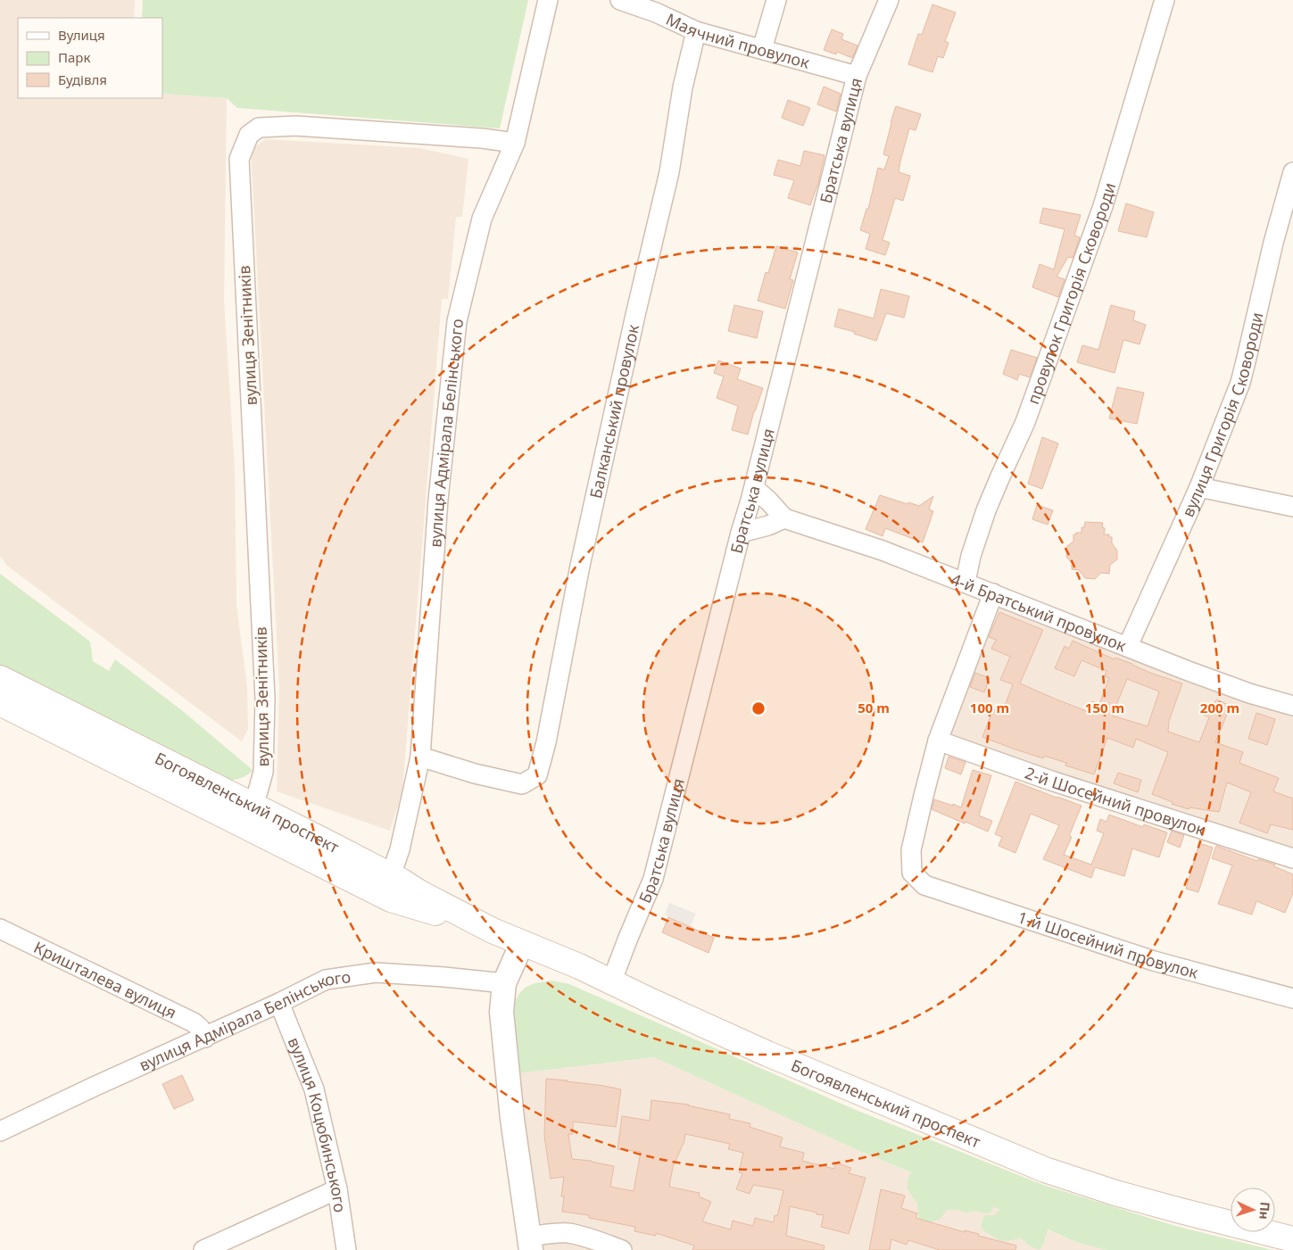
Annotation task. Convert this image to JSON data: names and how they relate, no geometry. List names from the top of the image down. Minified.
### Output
{"streets":{"main road":["Богоявленський проспект"],"street":["Маячний провулок","Братська вулиця","провулок Григорія Сковороди","вулиця Зенітників","Балканський провулок","вулиця Григорія Сковороди","вулиця Адмірала Белінського","4-й Братський провулок","2-й Шосейний провулок","1-й Шосейний провулок","Кришталева вулиця","вулиця Коцюбинського"]},"crossings":[["Маячний провулок","Братська вулиця"],["Маячний провулок","Балканський провулок"],["Братська вулиця","Богоявленський проспект"],["провулок Григорія Сковороди","4-й Братський провулок"],["вулиця Зенітників","вулиця Адмірала Белінського"],["вулиця Зенітників","Богоявленський проспект"],["Балканський провулок","вулиця Адмірала Белінського"],["вулиця Григорія Сковороди","4-й Братський провулок"],["вулиця Адмірала Белінського","Богоявленський проспект"],["вулиця Адмірала Белінського","Кришталева вулиця"],["вулиця Адмірала Белінського","вулиця Коцюбинського"],["2-й Шосейний провулок","1-й Шосейний провулок"]],"legend":["Вулиця","Парк","Будівля"],"north":"right","rings":["50 m","100 m","150 m","200 m"]}
